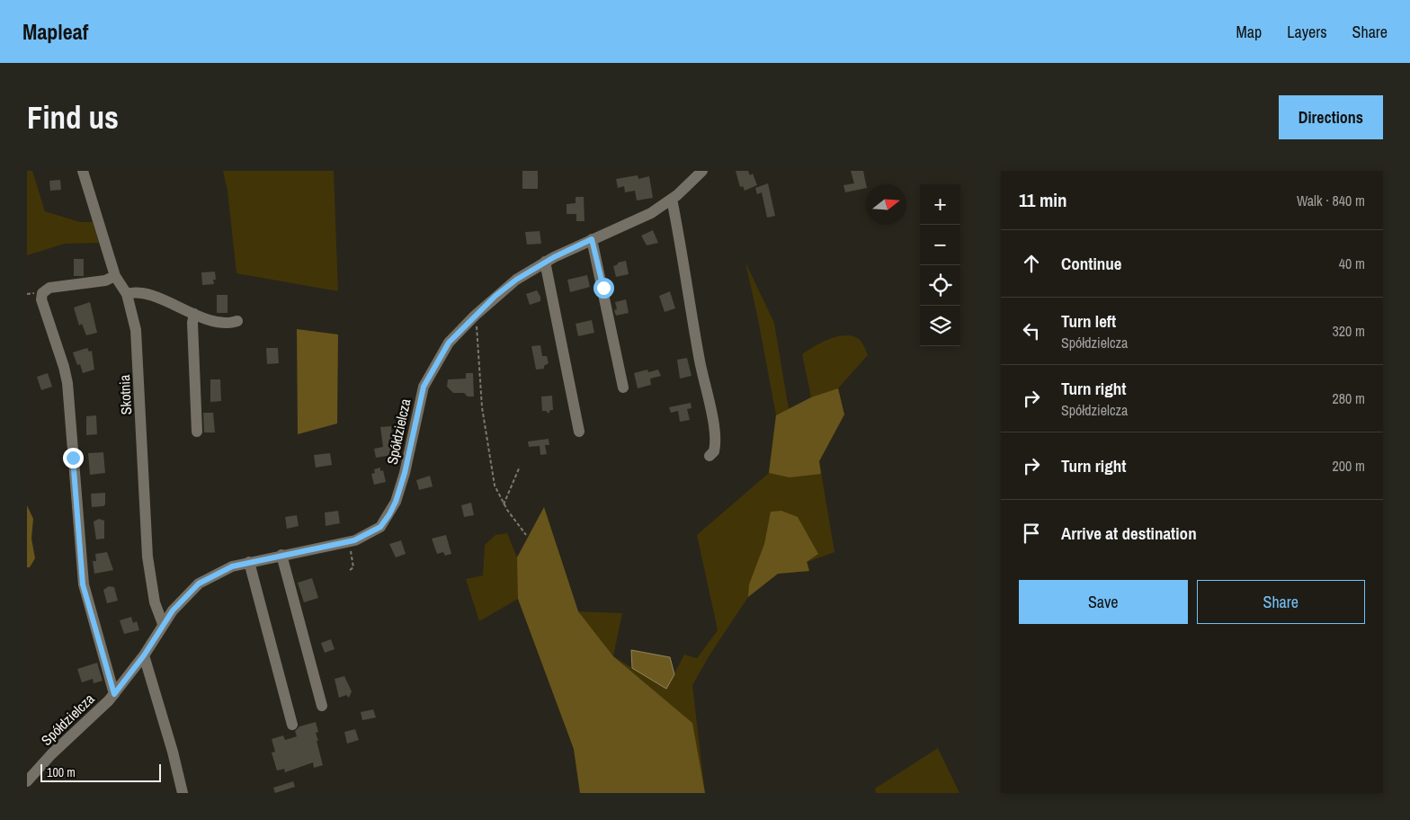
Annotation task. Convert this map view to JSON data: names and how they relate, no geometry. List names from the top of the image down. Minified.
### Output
{"streets":{"street":["Skotnia","Spółdzielcza"]},"crossings":[["Skotnia","Spółdzielcza"]],"scale_bar":"100 m","north":"right","page":{"header":"Mapleaf","nav":["Map","Layers","Share"],"buttons":["Directions",["Save","Share"]],"title":"Find us","heading":["11 min","Walk · 840 m"],"map_buttons":["+","−"],"list":[["Continue","40 m"],["Turn left","Spółdzielcza","320 m"],["Turn right","Spółdzielcza","280 m"],["Turn right","200 m"],"Arrive at destination"],"scale":"100 m"}}
